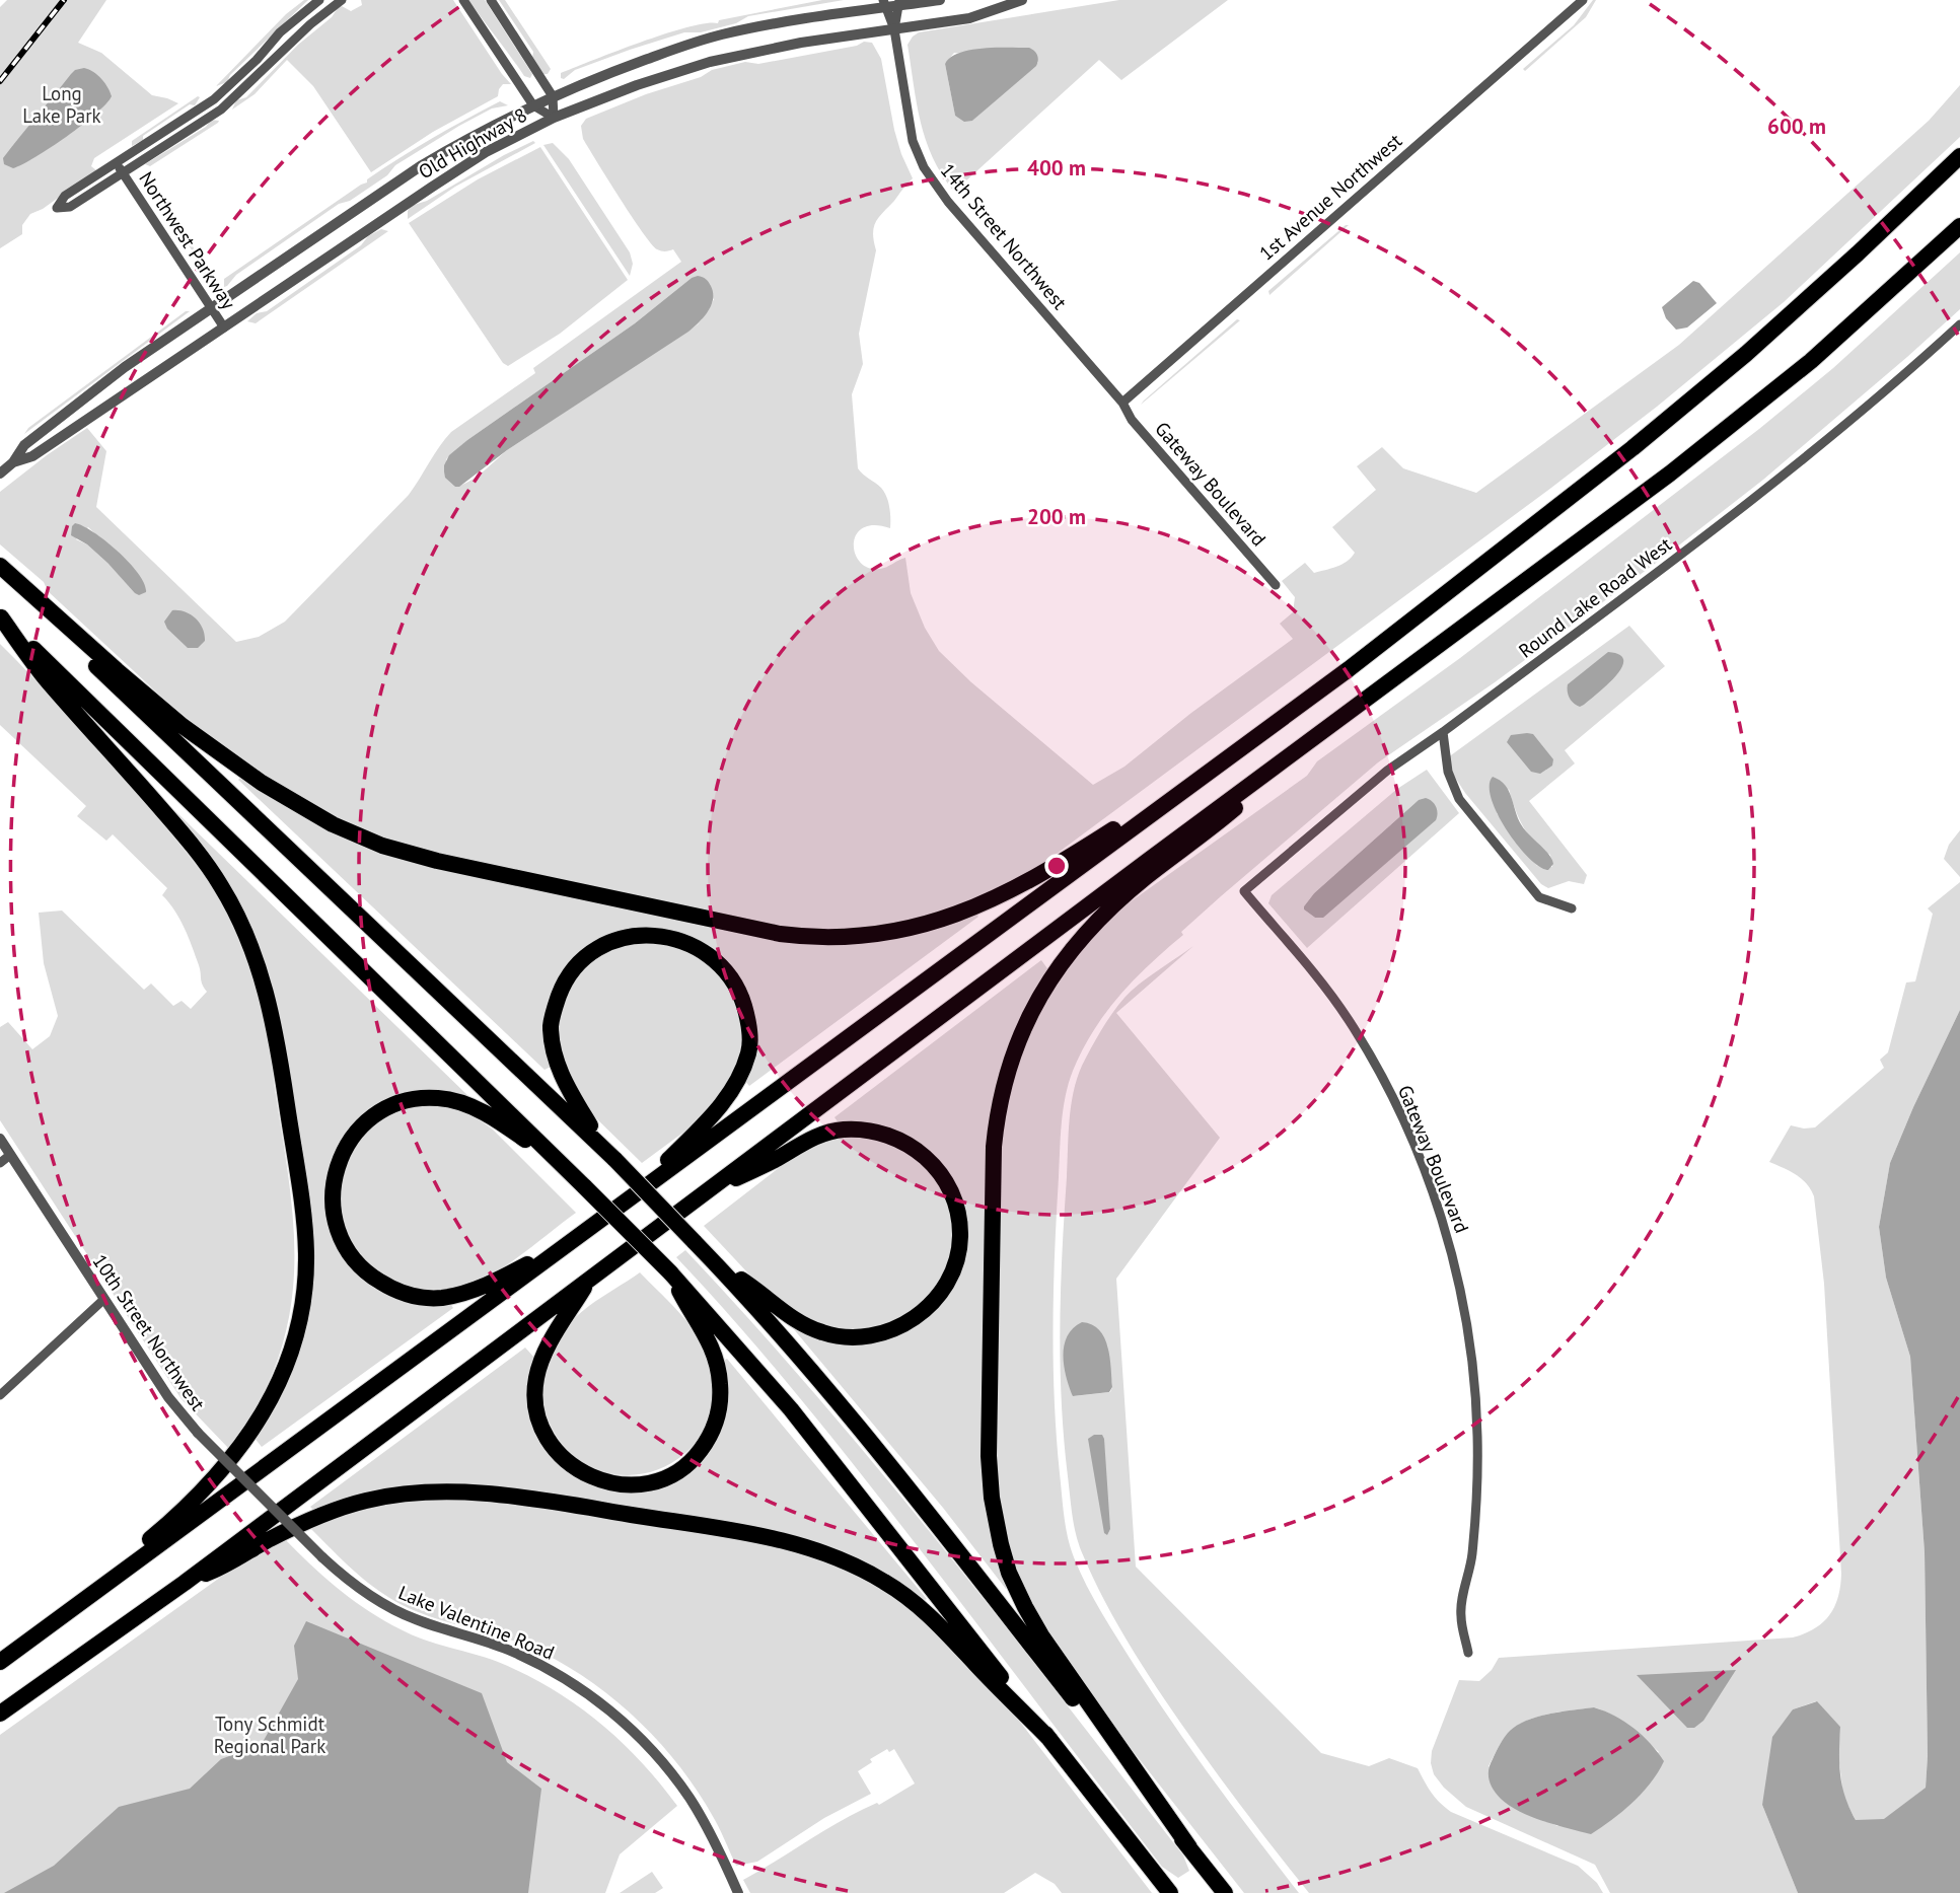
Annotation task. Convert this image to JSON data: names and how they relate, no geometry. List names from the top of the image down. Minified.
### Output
{"streets":{"street":["Old Highway 8","1st Avenue Northwest","14th Street Northwest","Northwest Parkway","Gateway Boulevard","Round Lake Road West","10th Street Northwest","Lake Valentine Road"]},"crossings":[["Old Highway 8","14th Street Northwest"],["Old Highway 8","Northwest Parkway"],["1st Avenue Northwest","14th Street Northwest"],["1st Avenue Northwest","Gateway Boulevard"],["14th Street Northwest","Gateway Boulevard"],["Gateway Boulevard","Round Lake Road West"],["10th Street Northwest","Lake Valentine Road"]],"parks":["Long Lake Park","Tony Schmidt Regional Park"],"rings":["600 m","400 m","200 m"]}
